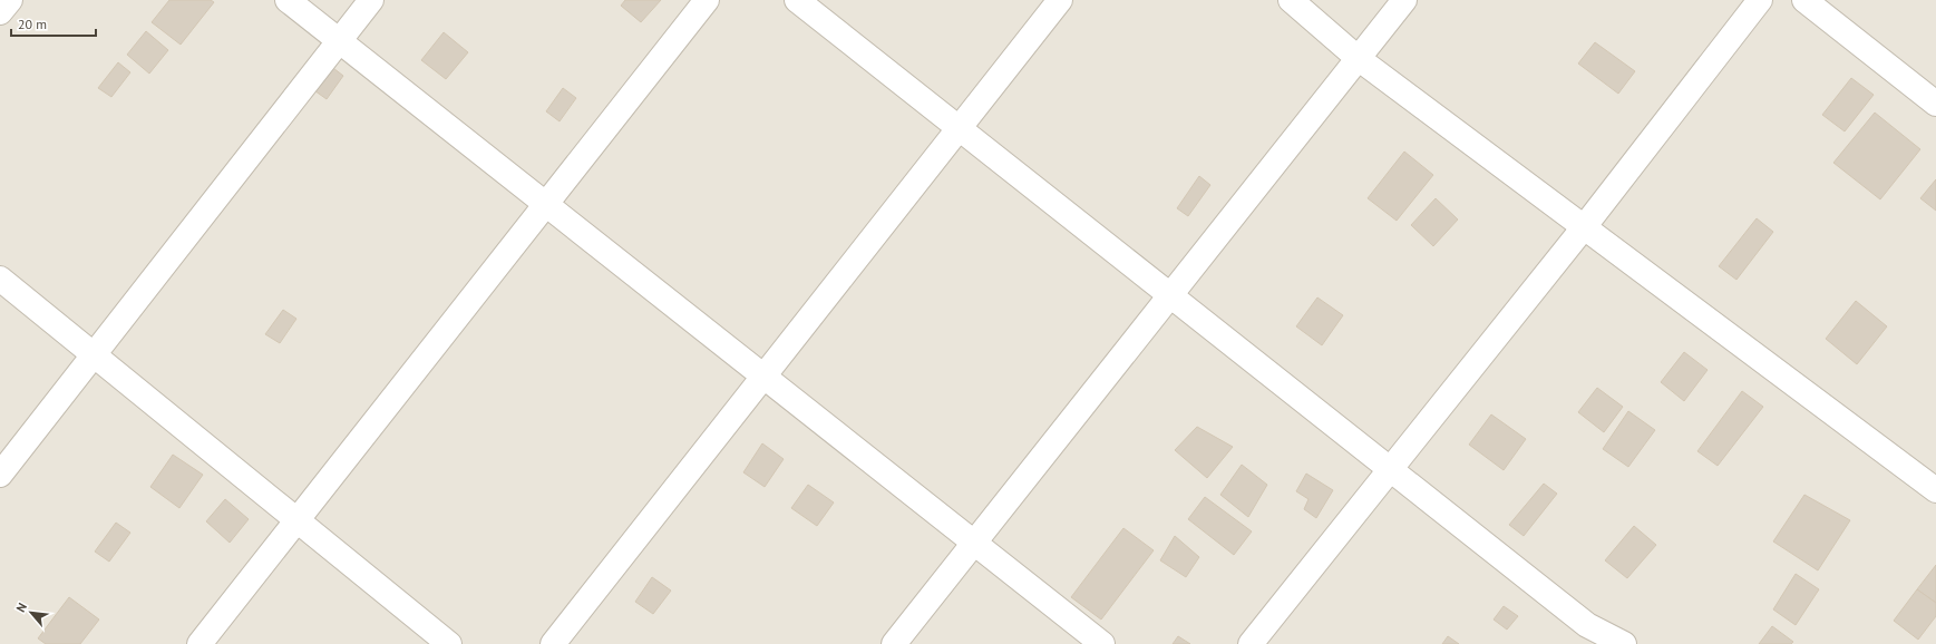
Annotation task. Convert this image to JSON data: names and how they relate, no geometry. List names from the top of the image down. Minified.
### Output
{"scale_bar":"20 m","north":"top left"}
